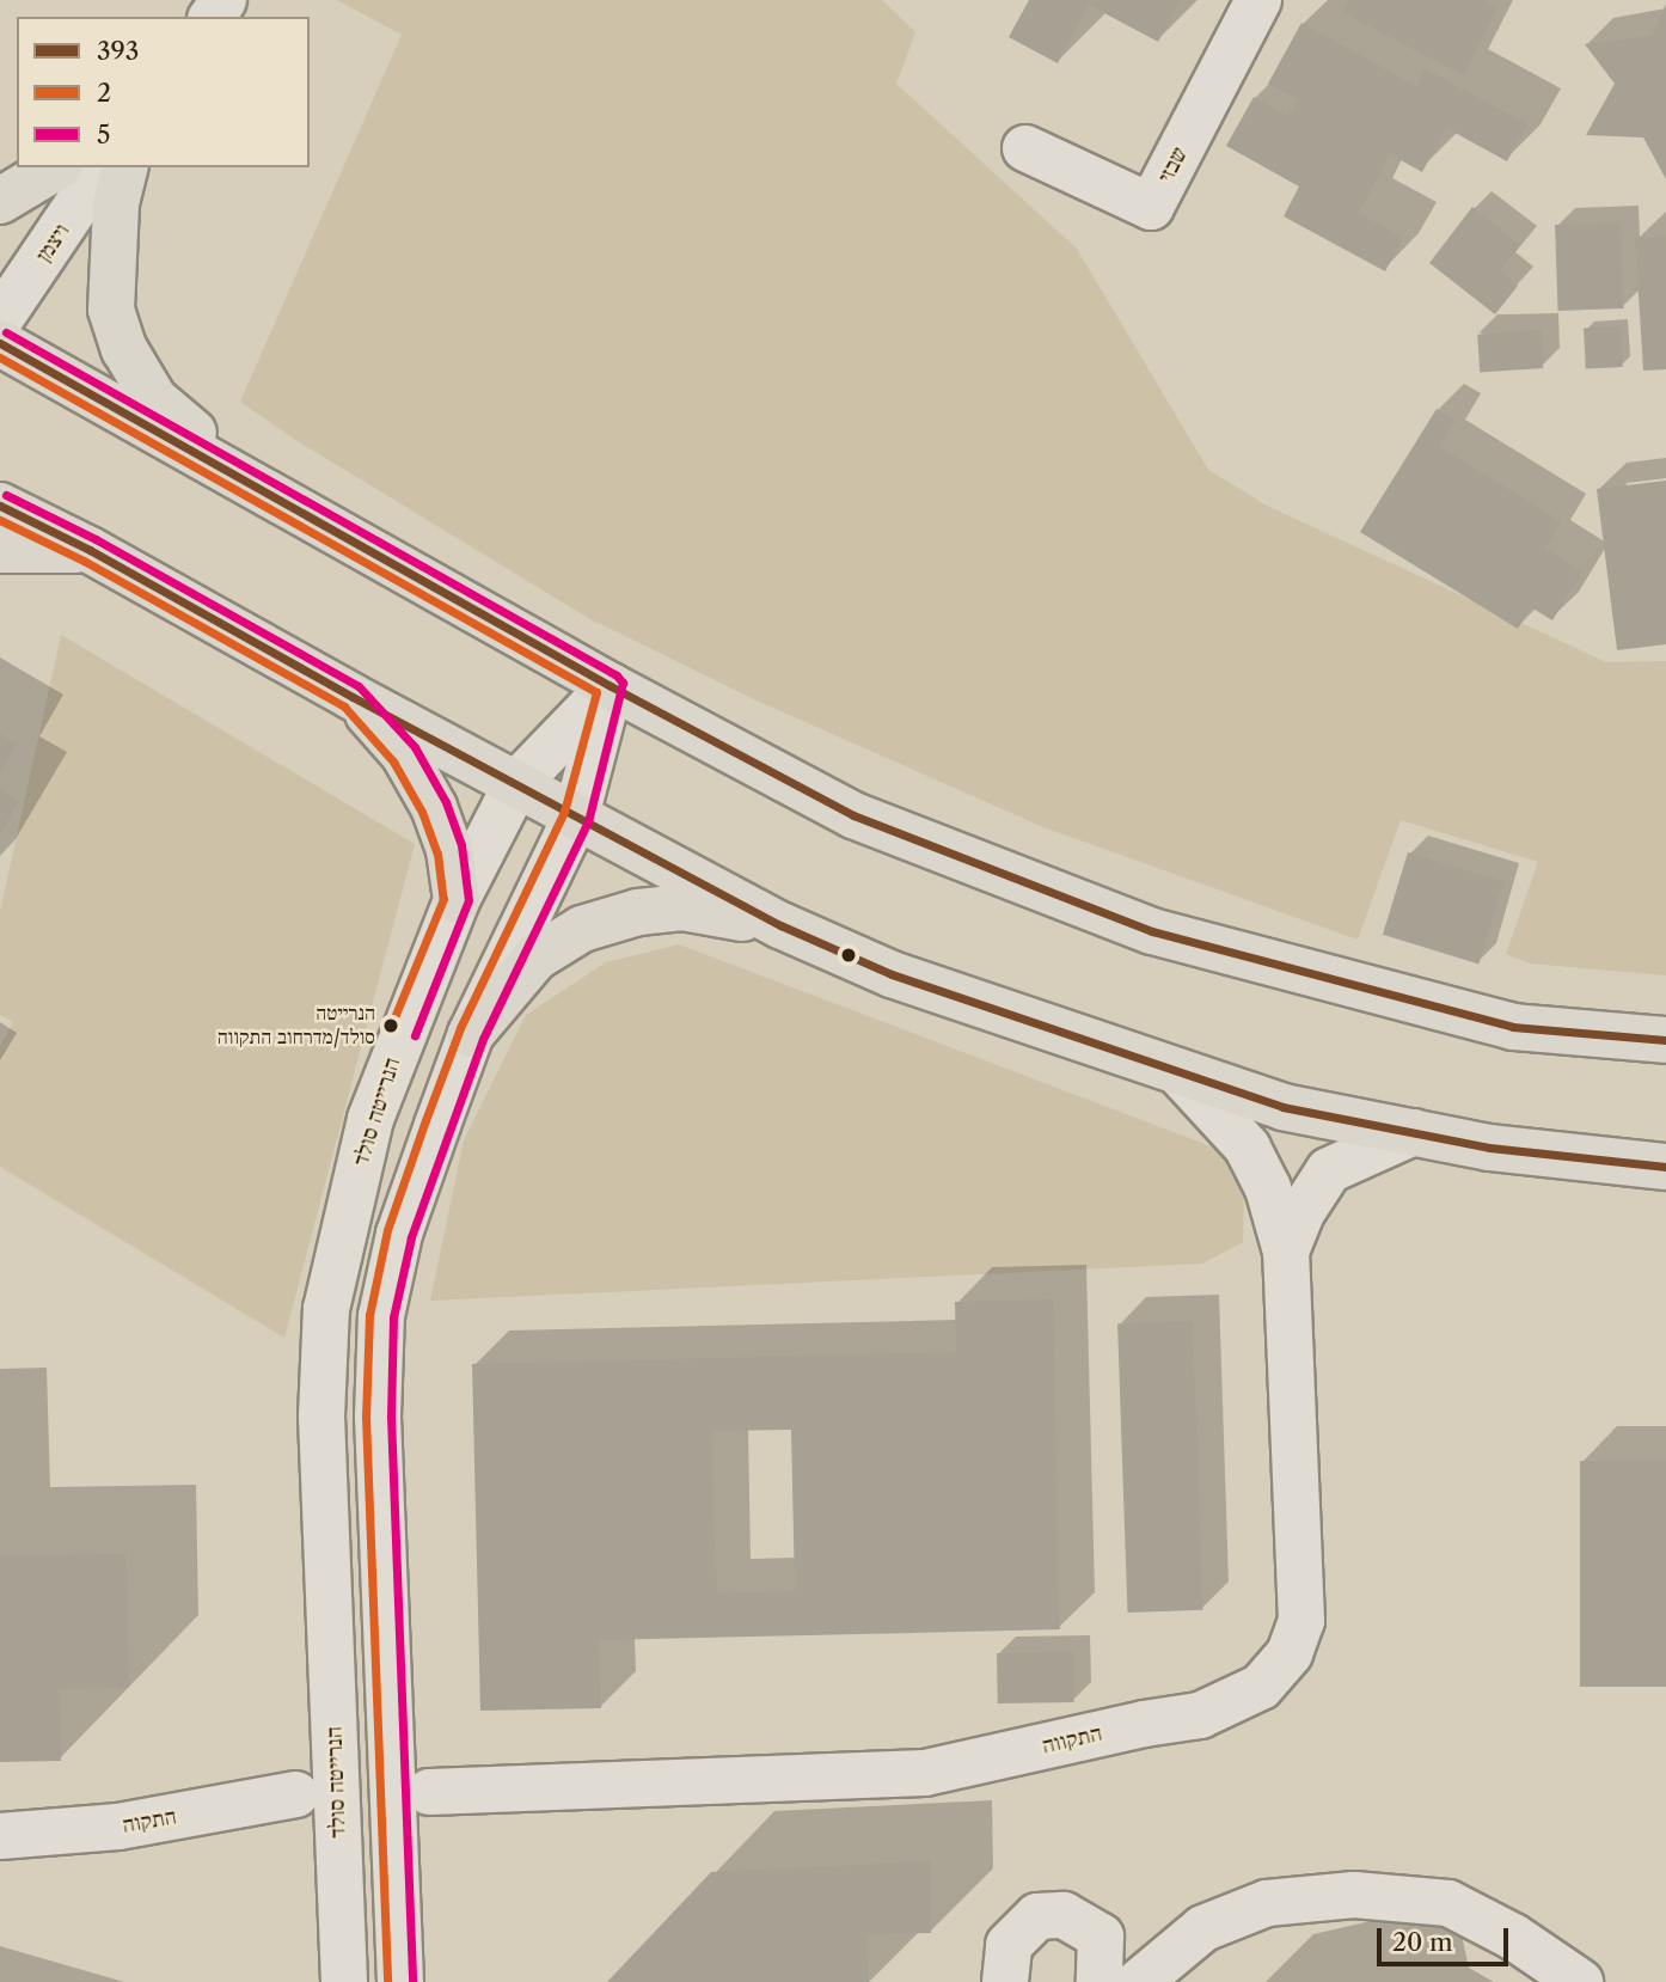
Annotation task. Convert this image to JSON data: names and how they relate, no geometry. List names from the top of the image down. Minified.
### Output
{"streets":{"street":["שבזי","ויצמן","הנרייטה סולד","התקווה","התקוה"]},"places":["הנרייטה סולד/מדרחוב התקווה"],"lines":["transit line 5","transit line 393","transit line 2"],"legend":["393","2","5"],"scale_bar":"20 m"}
